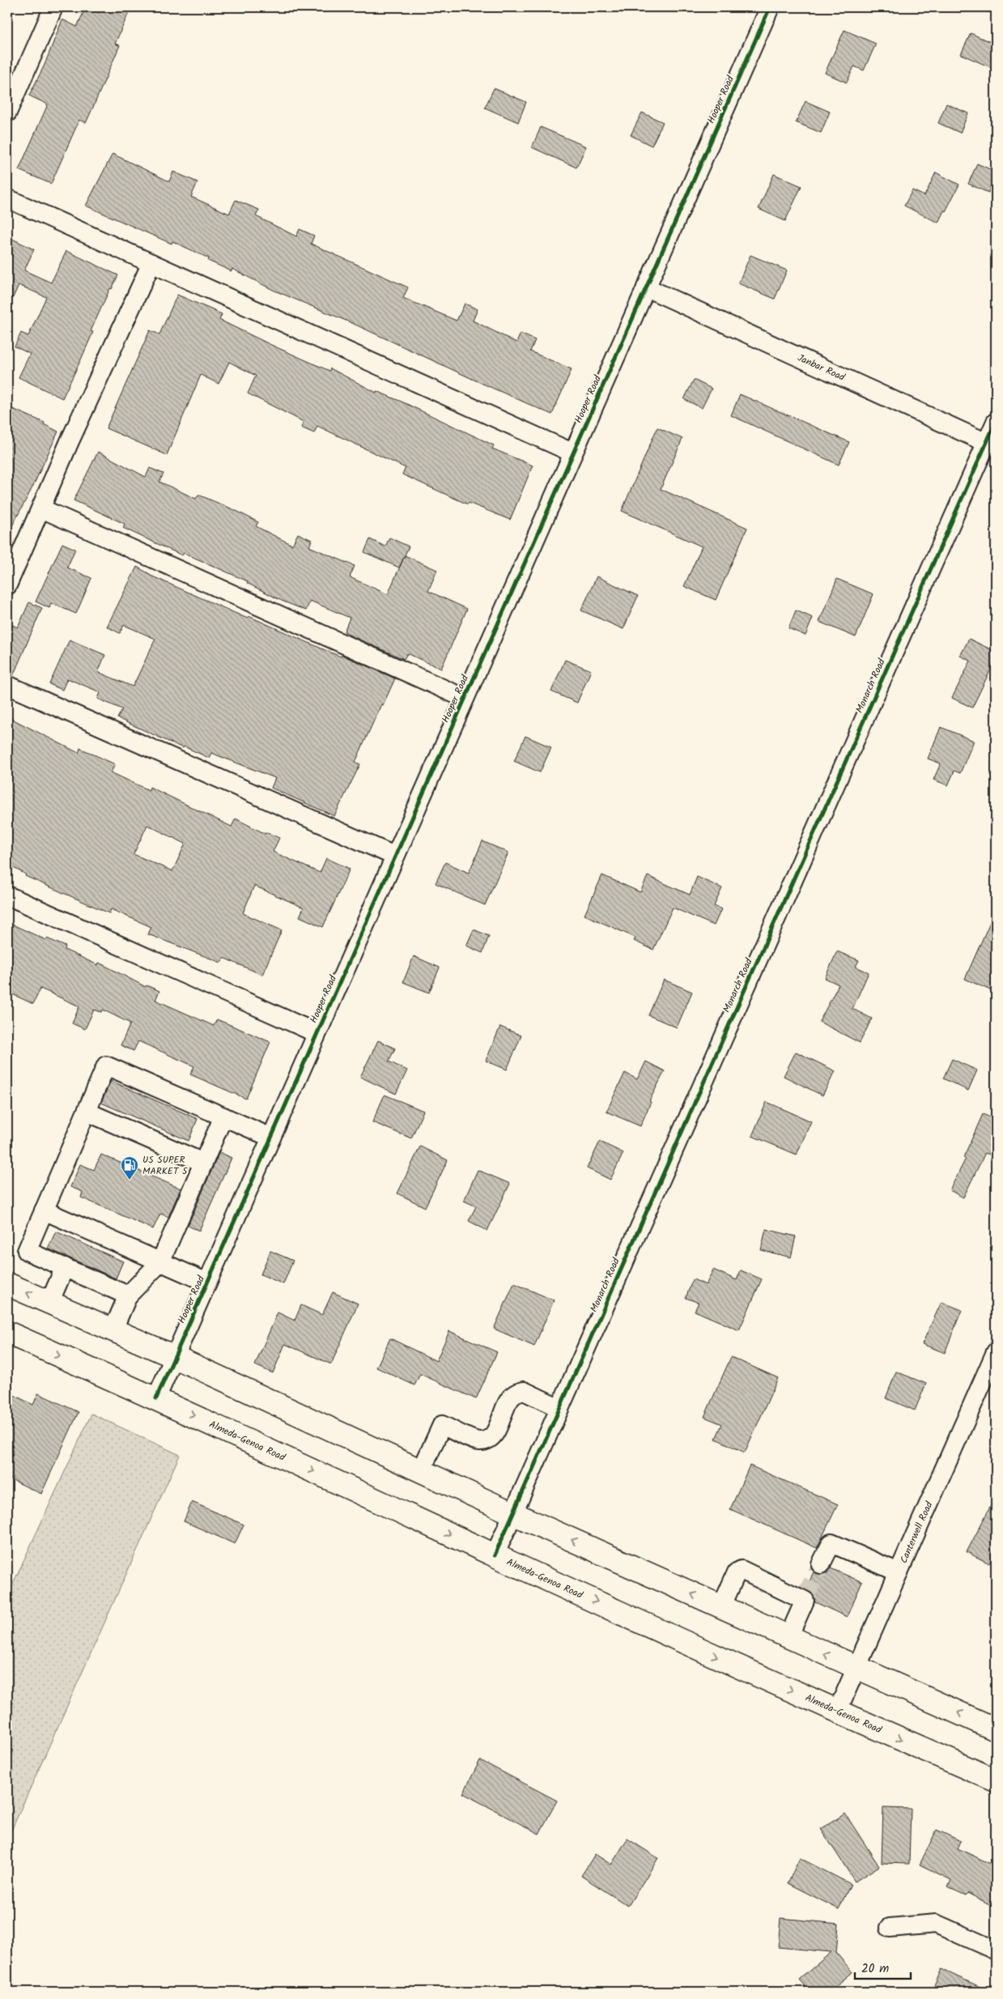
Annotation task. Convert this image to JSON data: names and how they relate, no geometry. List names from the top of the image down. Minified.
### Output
{"streets":{"main road":["Almeda-Genoa Road"],"street":["Hooper Road","Janbar Road","Monarch Road","Canterwell Road"]},"crossings":[["Hooper Road","Janbar Road"],["Hooper Road","Almeda-Genoa Road"],["Janbar Road","Monarch Road"],["Monarch Road","Almeda-Genoa Road"],["Almeda-Genoa Road","Canterwell Road"]],"places":{"fuel station":["US SUPER MARKET 5"]},"scale_bar":"20 m"}
